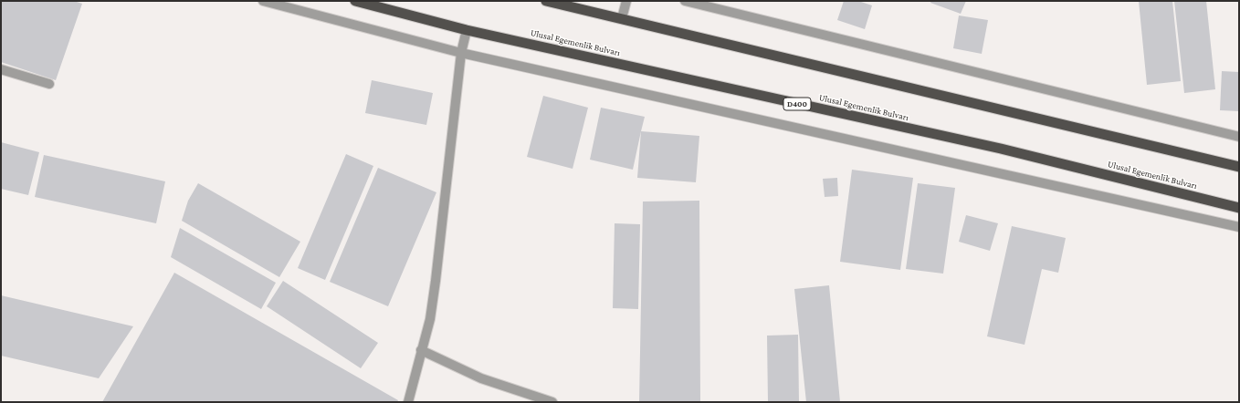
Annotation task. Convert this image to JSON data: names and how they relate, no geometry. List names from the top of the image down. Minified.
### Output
{"streets":{"highway":["Ulusal Egemenlik Bulvarı","D400"]}}
